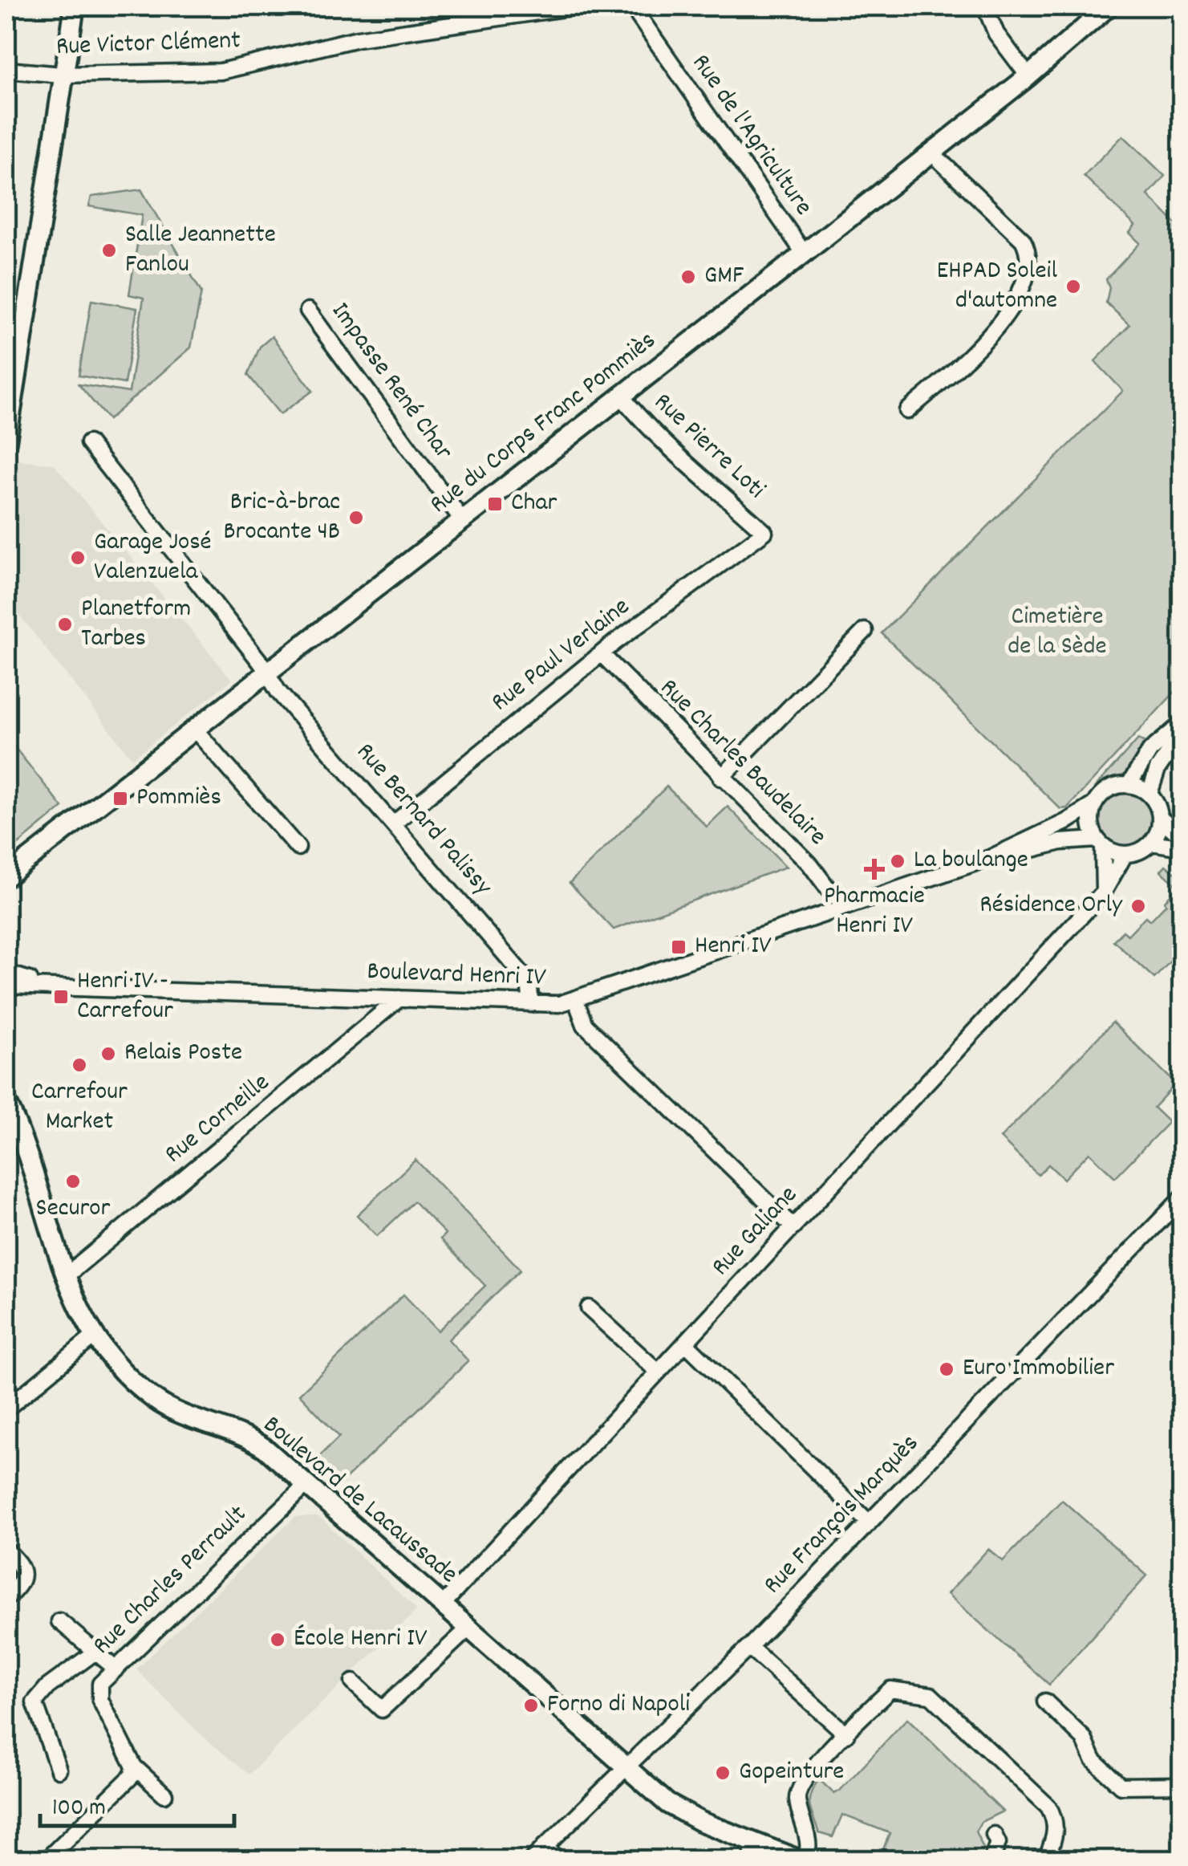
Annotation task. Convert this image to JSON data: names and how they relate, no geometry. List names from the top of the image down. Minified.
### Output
{"streets":{"main road":["Rue du Corps Franc Pommiès","Boulevard de Lacaussade"],"street":["Rue Victor Clément","Rue de l'Agriculture","Impasse René Char","Rue Pierre Loti","Rue Paul Verlaine","Rue Charles Baudelaire","Rue Bernard Palissy","Boulevard Henri IV","Rue Corneille","Rue Galiane","Rue François Marquès","Rue Charles Perrault"]},"crossings":[["Rue de l'Agriculture","Rue du Corps Franc Pommiès"],["Impasse René Char","Rue du Corps Franc Pommiès"],["Rue du Corps Franc Pommiès","Rue Pierre Loti"],["Rue du Corps Franc Pommiès","Rue Bernard Palissy"],["Rue Pierre Loti","Rue Paul Verlaine"],["Rue Paul Verlaine","Rue Charles Baudelaire"],["Rue Paul Verlaine","Rue Bernard Palissy"],["Rue Charles Baudelaire","Boulevard Henri IV"],["Rue Bernard Palissy","Boulevard Henri IV"],["Boulevard Henri IV","Rue Corneille"],["Boulevard Henri IV","Rue Galiane"],["Rue Corneille","Boulevard de Lacaussade"],["Rue Galiane","Boulevard de Lacaussade"],["Boulevard de Lacaussade","Rue François Marquès"],["Boulevard de Lacaussade","Rue Charles Perrault"]],"parks":["Cimetière de la Sède"],"places":{"other":["Salle Jeannette Fanlou","GMF","EHPAD Soleil d'automne","Bric-à-brac Brocante 4B","Garage José Valenzuela","Planetform Tarbes","La boulange","Résidence Orly","Relais Poste","Carrefour Market","Securor","Euro Immobilier","École Henri IV","Forno di Napoli","Gopeinture"],"transit":["Char","Pommiès","Henri IV","Henri IV - Carrefour"],"health":["Pharmacie Henri IV"]},"scale_bar":"100 m"}
